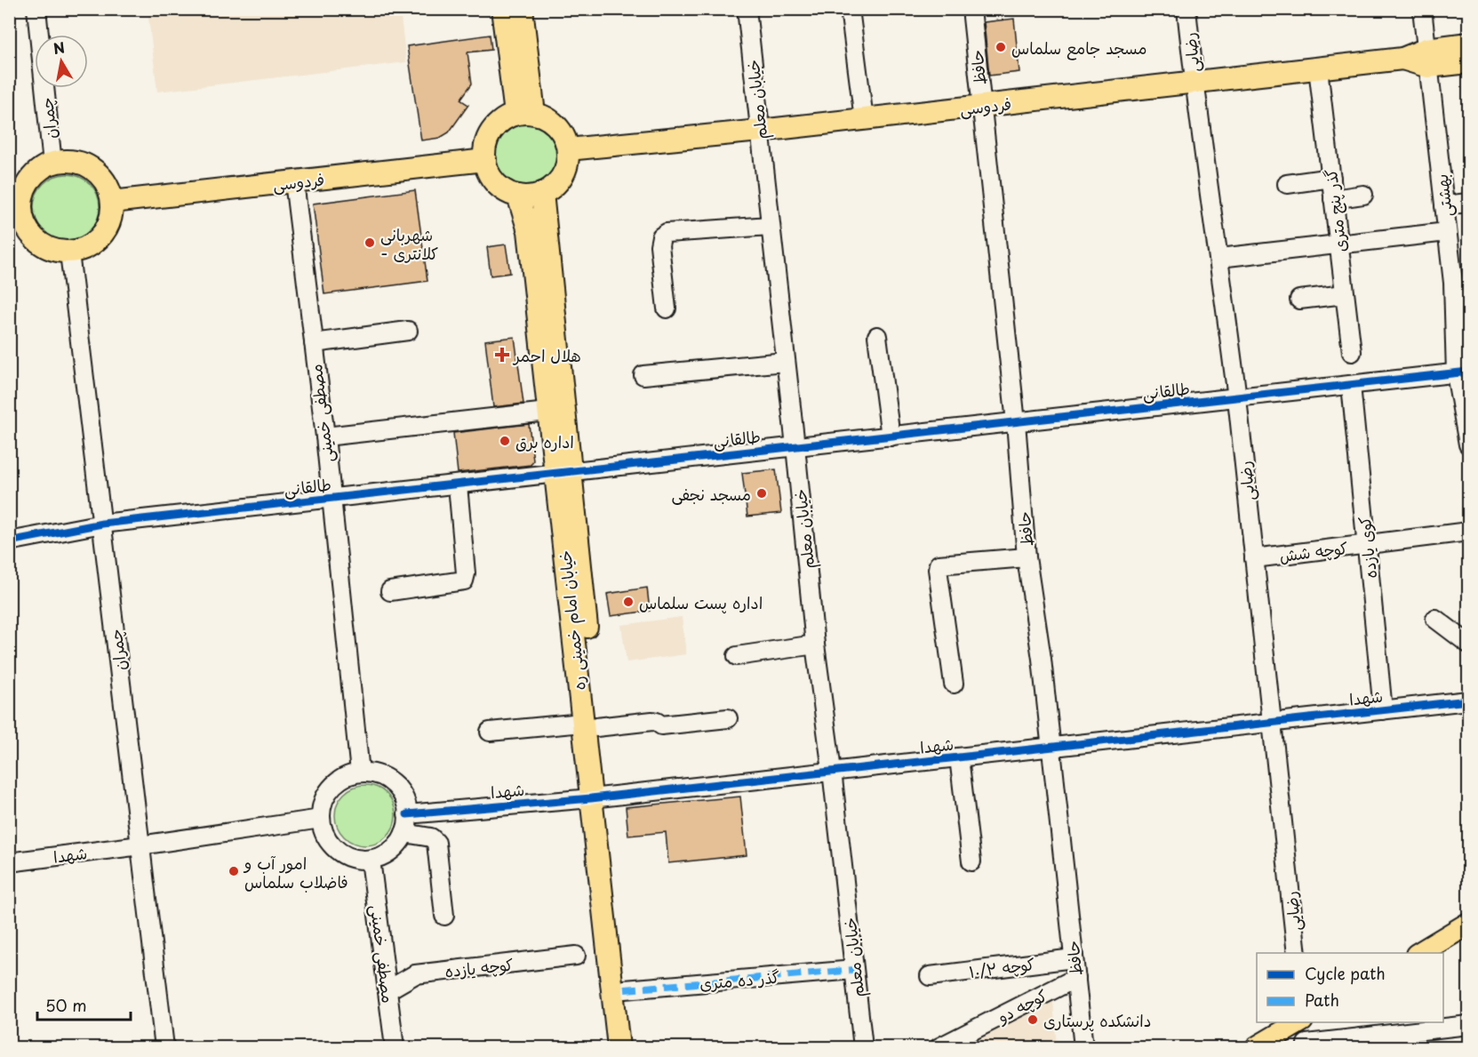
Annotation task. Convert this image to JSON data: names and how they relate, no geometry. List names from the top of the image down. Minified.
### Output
{"streets":{"main road":["فردوسی","خیابان امام خمینی ره"],"street":["رضایی","حافظ","خیابان معلم","چمران","بهشتی","گذر پنج متری","طالقانی","مصطفی خمینی","کوی یازده","کوچه شش","شهدا","کوچه یازده","کوچه ۱۰/۲","گذر ده متری","کوچه دو"]},"crossings":[["رضایی","فردوسی"],["رضایی","طالقانی"],["رضایی","کوچه شش"],["رضایی","شهدا"],["حافظ","فردوسی"],["حافظ","طالقانی"],["حافظ","شهدا"],["حافظ","کوچه ۱۰/۲"],["حافظ","کوچه دو"],["خیابان معلم","فردوسی"],["خیابان معلم","طالقانی"],["خیابان معلم","شهدا"],["خیابان معلم","گذر ده متری"],["فردوسی","چمران"],["فردوسی","بهشتی"],["فردوسی","گذر پنج متری"],["فردوسی","مصطفی خمینی"],["فردوسی","خیابان امام خمینی ره"],["چمران","طالقانی"],["چمران","شهدا"],["بهشتی","طالقانی"],["طالقانی","مصطفی خمینی"],["طالقانی","کوی یازده"],["طالقانی","خیابان امام خمینی ره"],["مصطفی خمینی","شهدا"],["مصطفی خمینی","کوچه یازده"],["کوی یازده","کوچه شش"],["کوی یازده","شهدا"],["خیابان امام خمینی ره","شهدا"],["خیابان امام خمینی ره","گذر ده متری"]],"places":{"other":["مسجد جامع سلماس","شهربانی - کلانتری","اداره برق","مسجد نجفی","اداره پست سلماس","امور آب و فاضلاب سلماس","دانشکده پرستاری"],"health":["هلال احمر"]},"legend":["Cycle path","Path"],"scale_bar":"50 m","north":"top"}
